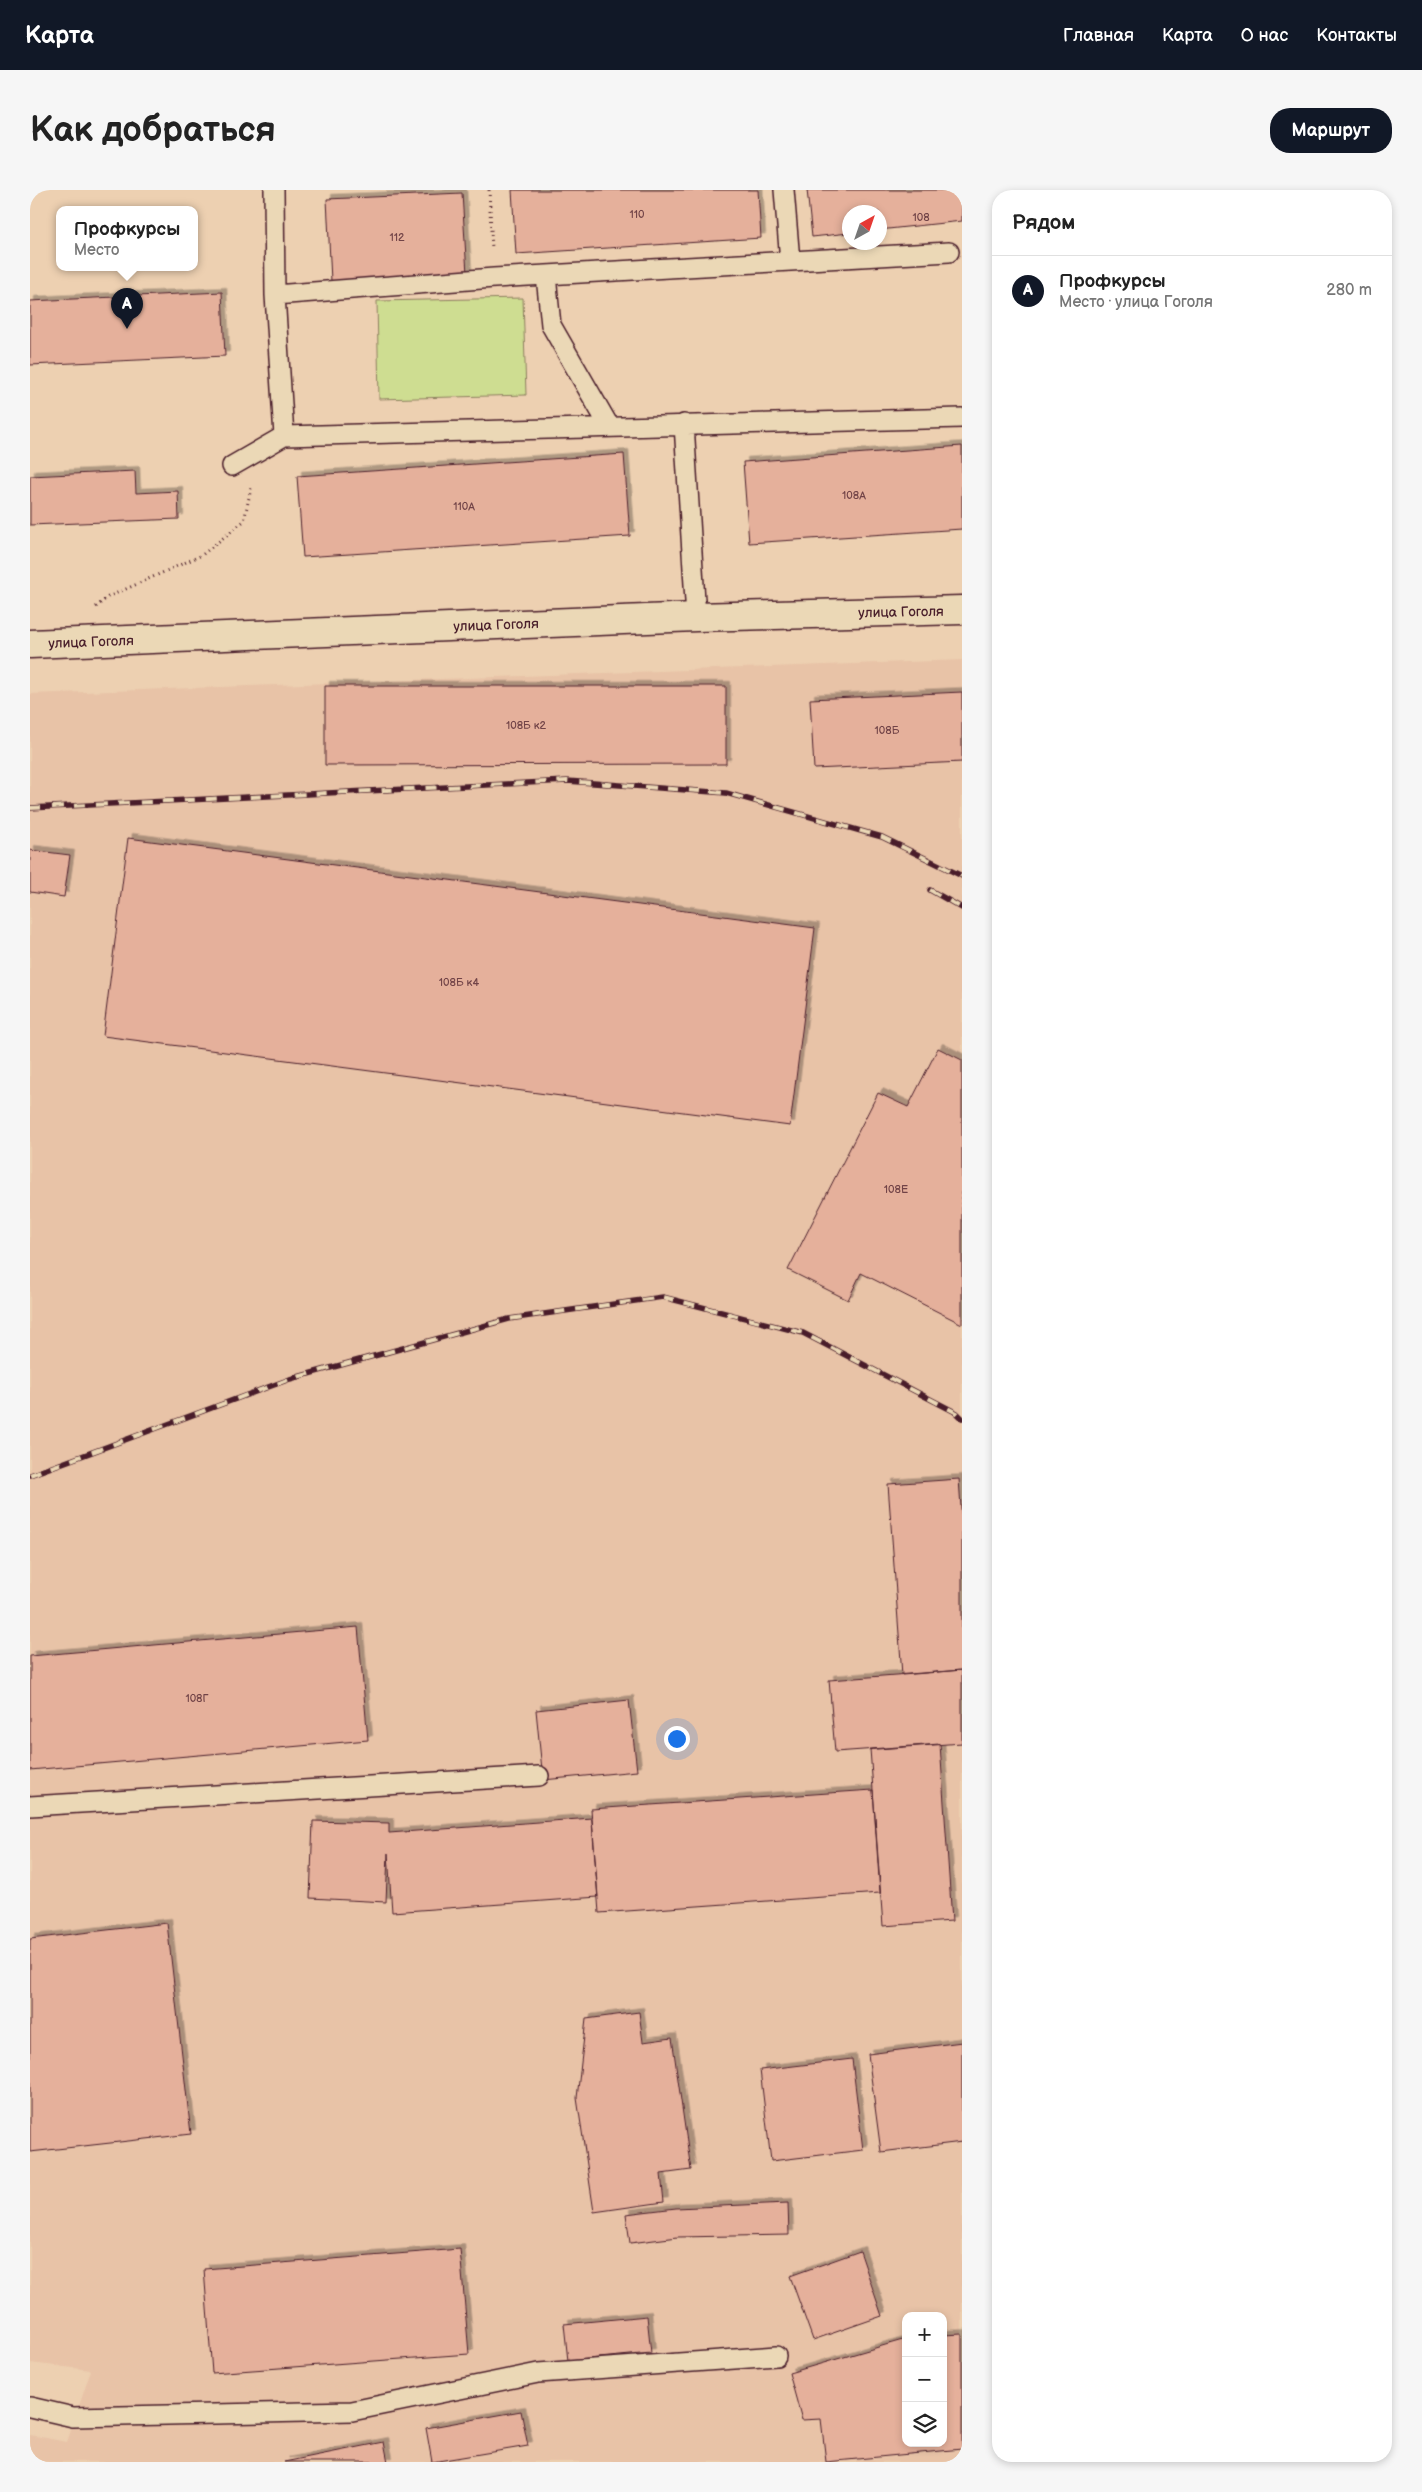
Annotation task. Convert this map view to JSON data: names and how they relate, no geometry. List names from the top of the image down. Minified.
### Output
{"streets":{"main road":["улица Гоголя"]},"house_numbers":["110","108","112","108А","110А","108Б к2","108Б","108Б к4","108Е","108Г"],"north":"top right","page":{"header":"Карта","nav":["Главная","Карта","О нас","Контакты"],"buttons":"Маршрут","title":"Как добраться","heading":"Рядом","popup":["Профкурсы","Место"],"list":[{"mark":"A","name":"Профкурсы","note":"Место · улица Гоголя","value":"280 m"}],"pins":"A","map_buttons":["+","−"]}}
